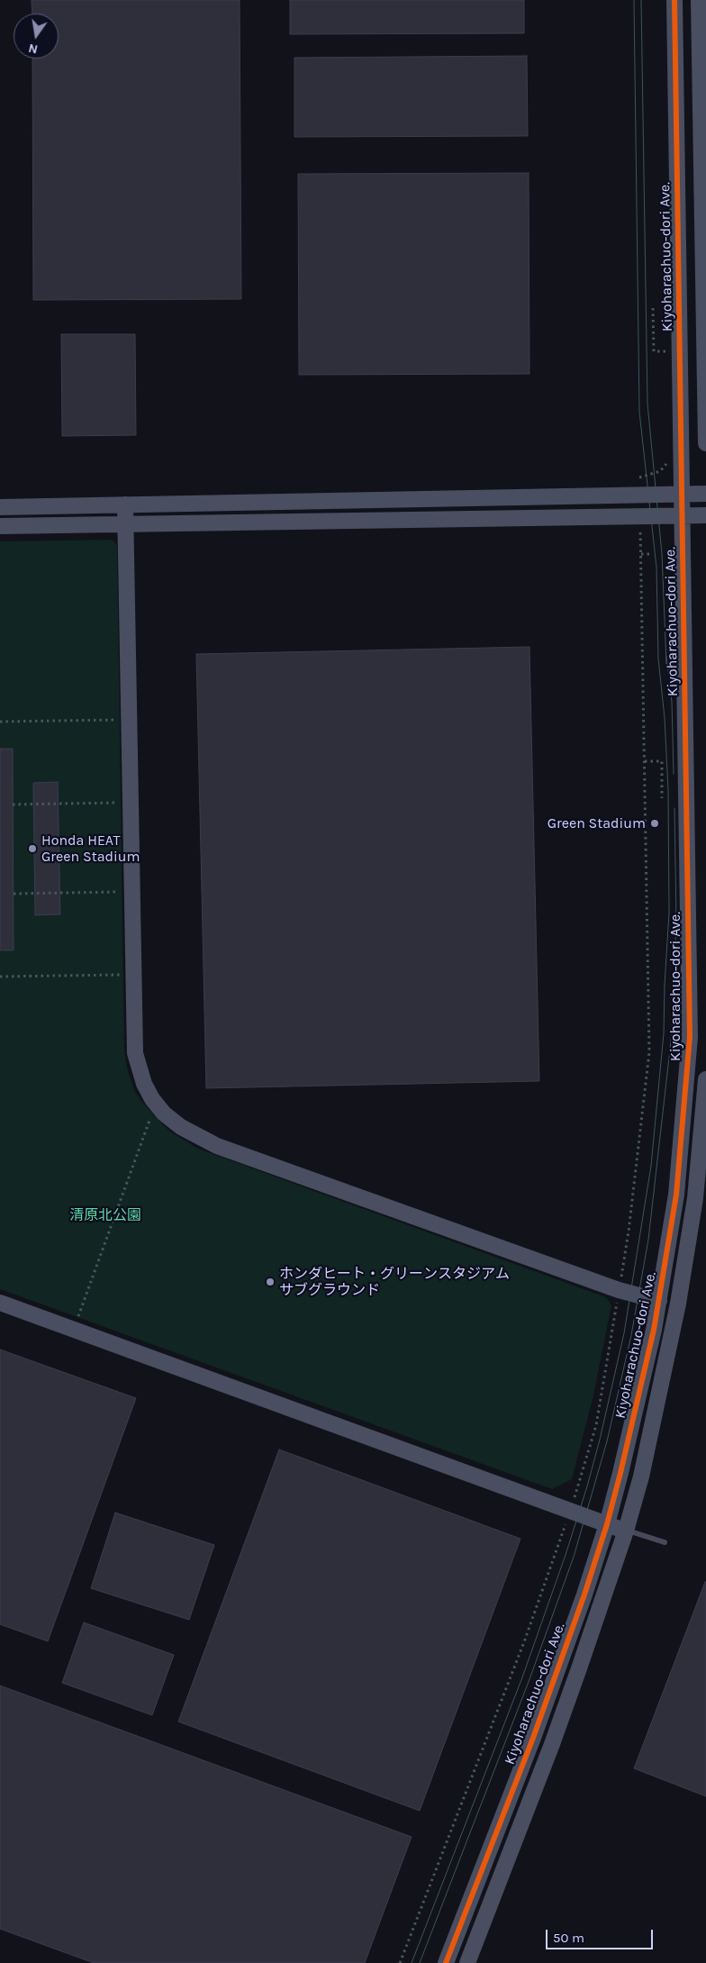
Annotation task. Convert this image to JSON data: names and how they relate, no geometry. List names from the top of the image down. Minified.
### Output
{"streets":{"street":["Kiyoharachuo-dori Ave."]},"parks":["清原北公園"],"places":["Green Stadium","Honda HEAT Green Stadium","ホンダヒート・グリーンスタジアム サブグラウンド"],"scale_bar":"50 m","north":"bottom"}
